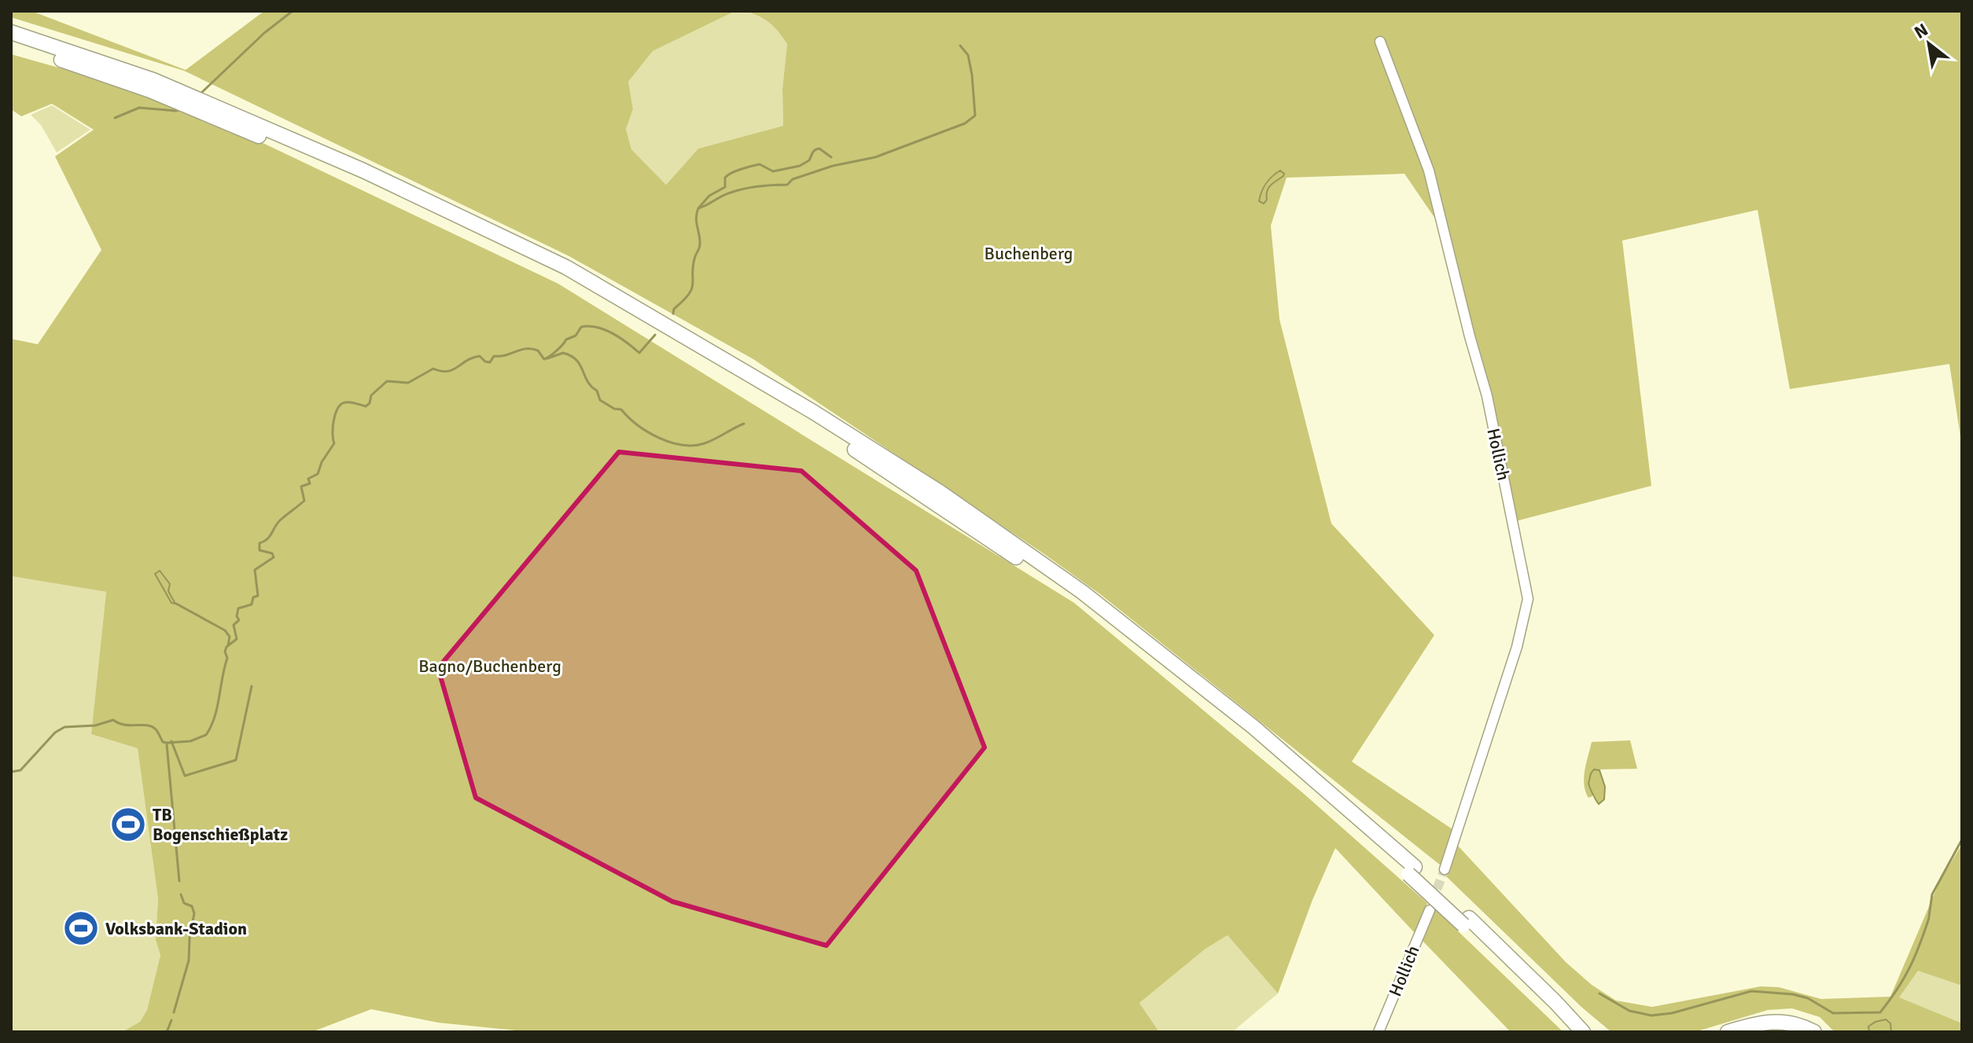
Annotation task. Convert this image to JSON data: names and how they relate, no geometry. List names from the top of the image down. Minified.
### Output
{"streets":{"street":["Hollich"]},"parks":["Buchenberg","Bagno/Buchenberg"],"places":{"sports":["TB Bogenschießplatz","Volksbank-Stadion"]},"north":"top left"}
